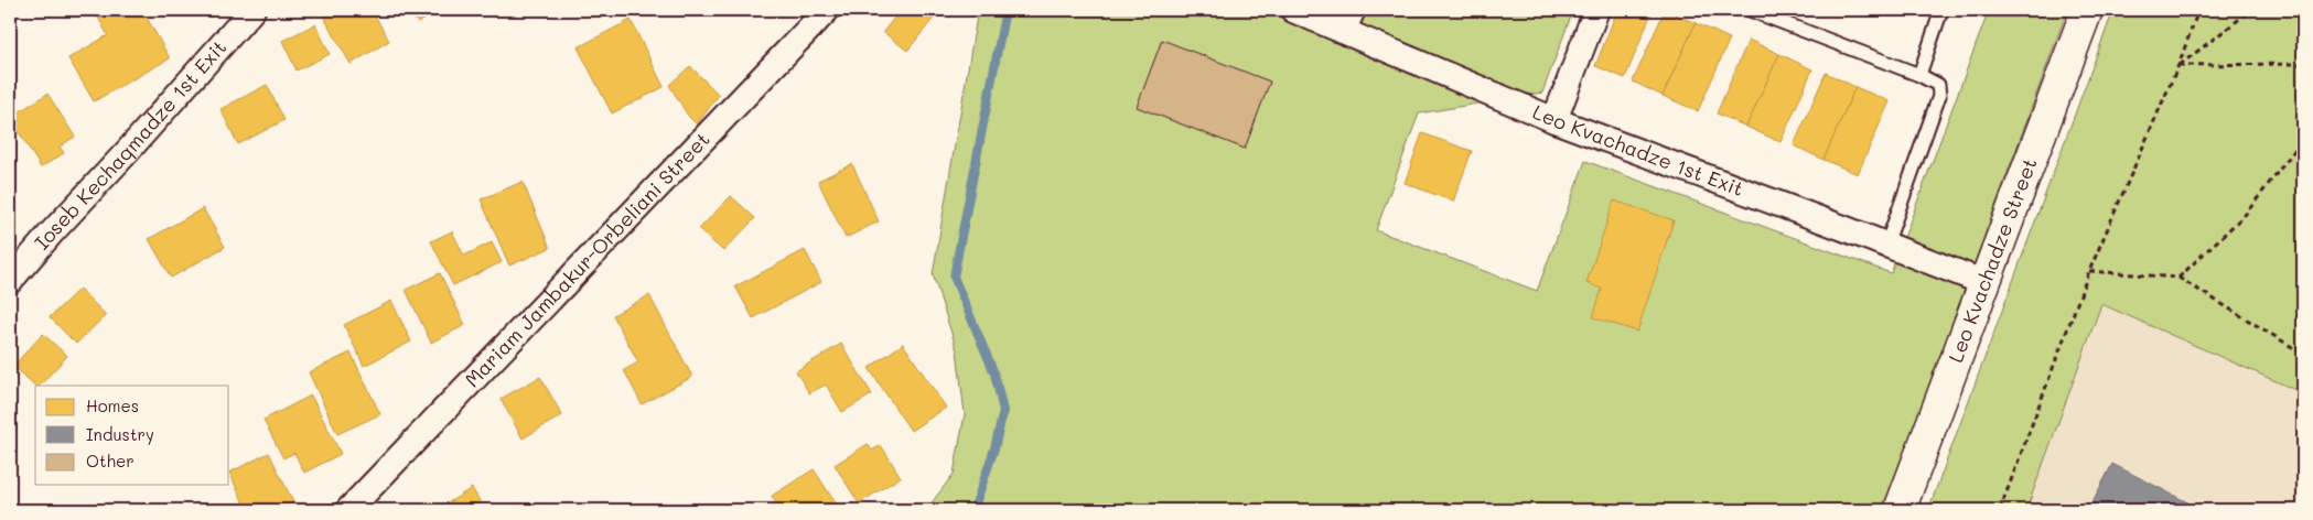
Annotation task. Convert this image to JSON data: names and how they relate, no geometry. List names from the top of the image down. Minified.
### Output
{"streets":{"main road":["Leo Kvachadze Street"],"street":["Ioseb Kechaqmadze 1st Exit","Leo Kvachadze 1st Exit","Mariam Jambakur-Orbeliani Street"]},"crossings":[["Leo Kvachadze 1st Exit","Leo Kvachadze Street"]],"legend":["Homes","Industry","Other"]}
